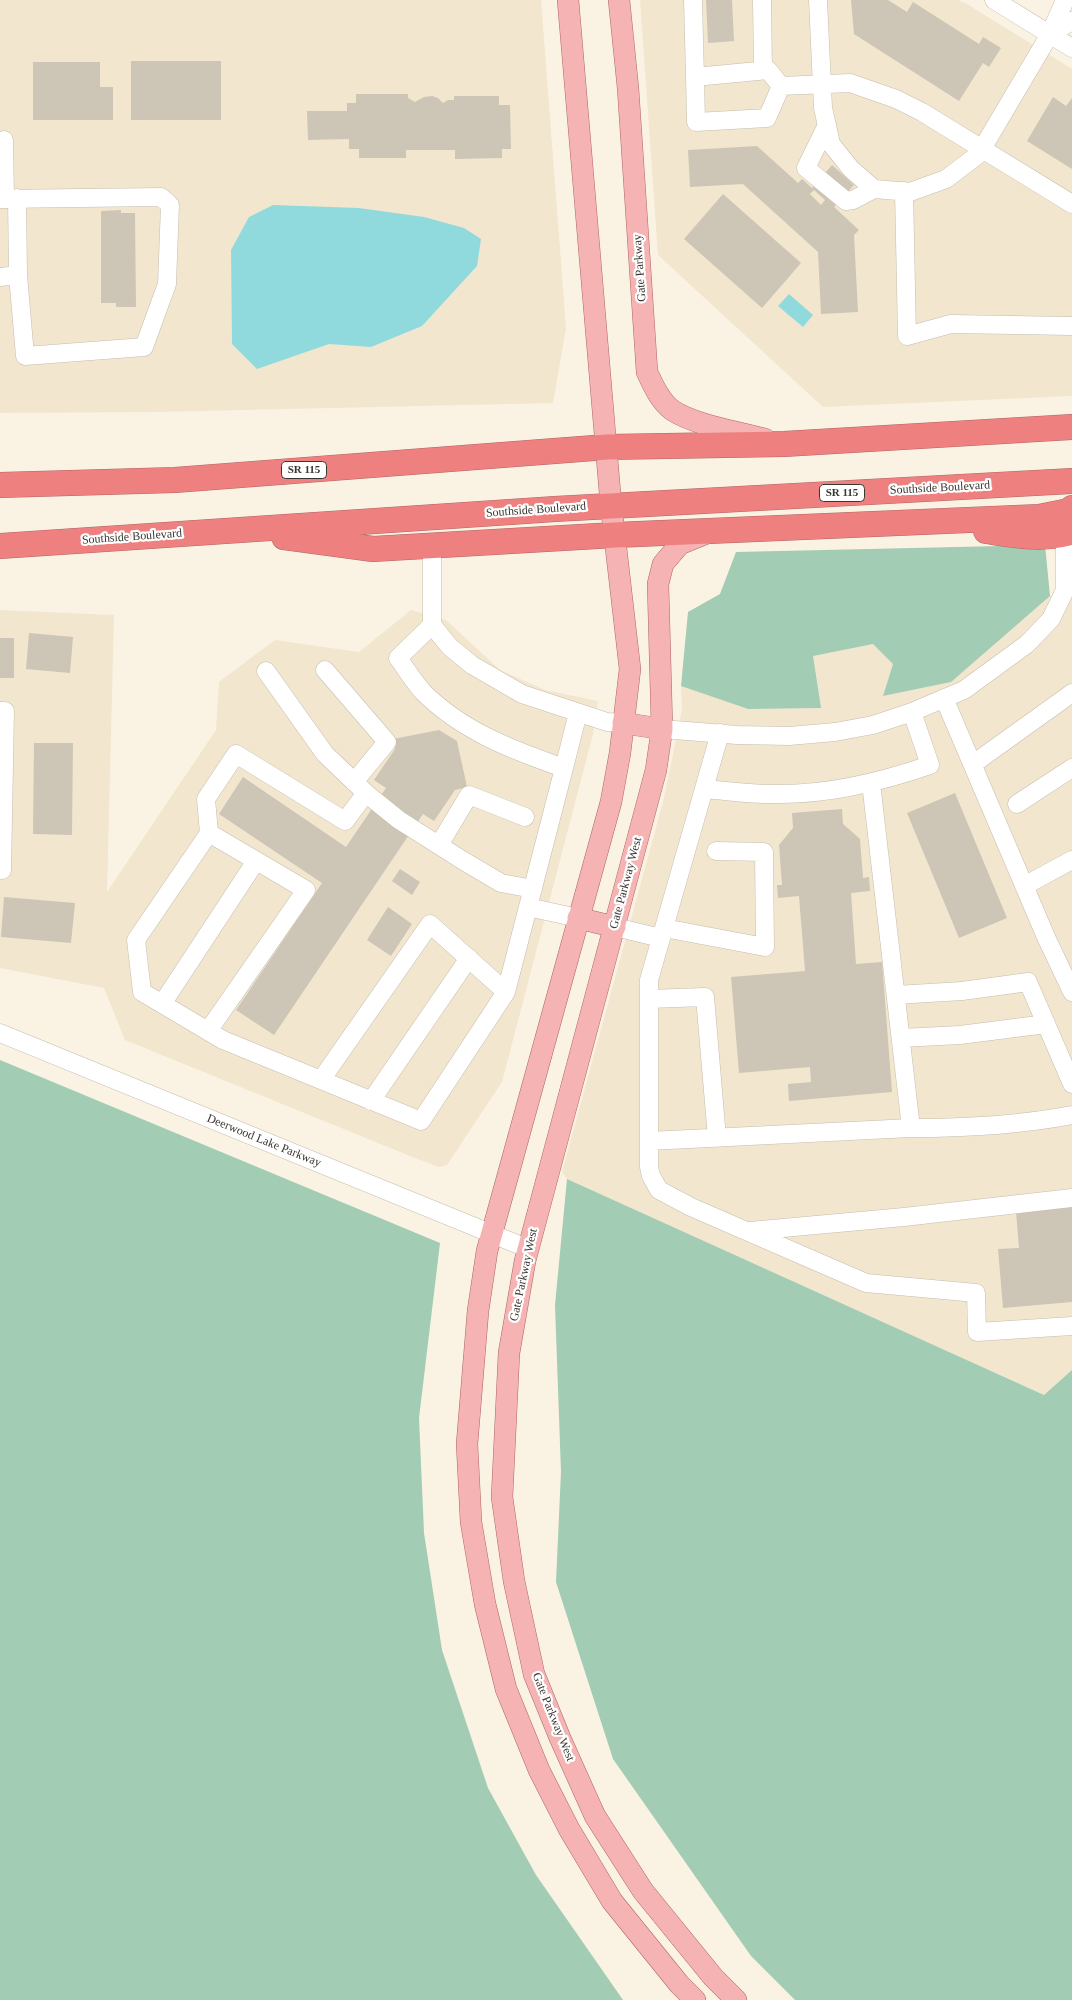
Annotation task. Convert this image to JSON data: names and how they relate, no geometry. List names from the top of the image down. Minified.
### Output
{"streets":{"highway":["SR 115","Southside Boulevard"],"main road":["Gate Parkway","Gate Parkway West"],"street":["Deerwood Lake Parkway"]},"crossings":[["Gate Parkway","SR 115"],["Gate Parkway West","Deerwood Lake Parkway"]]}
